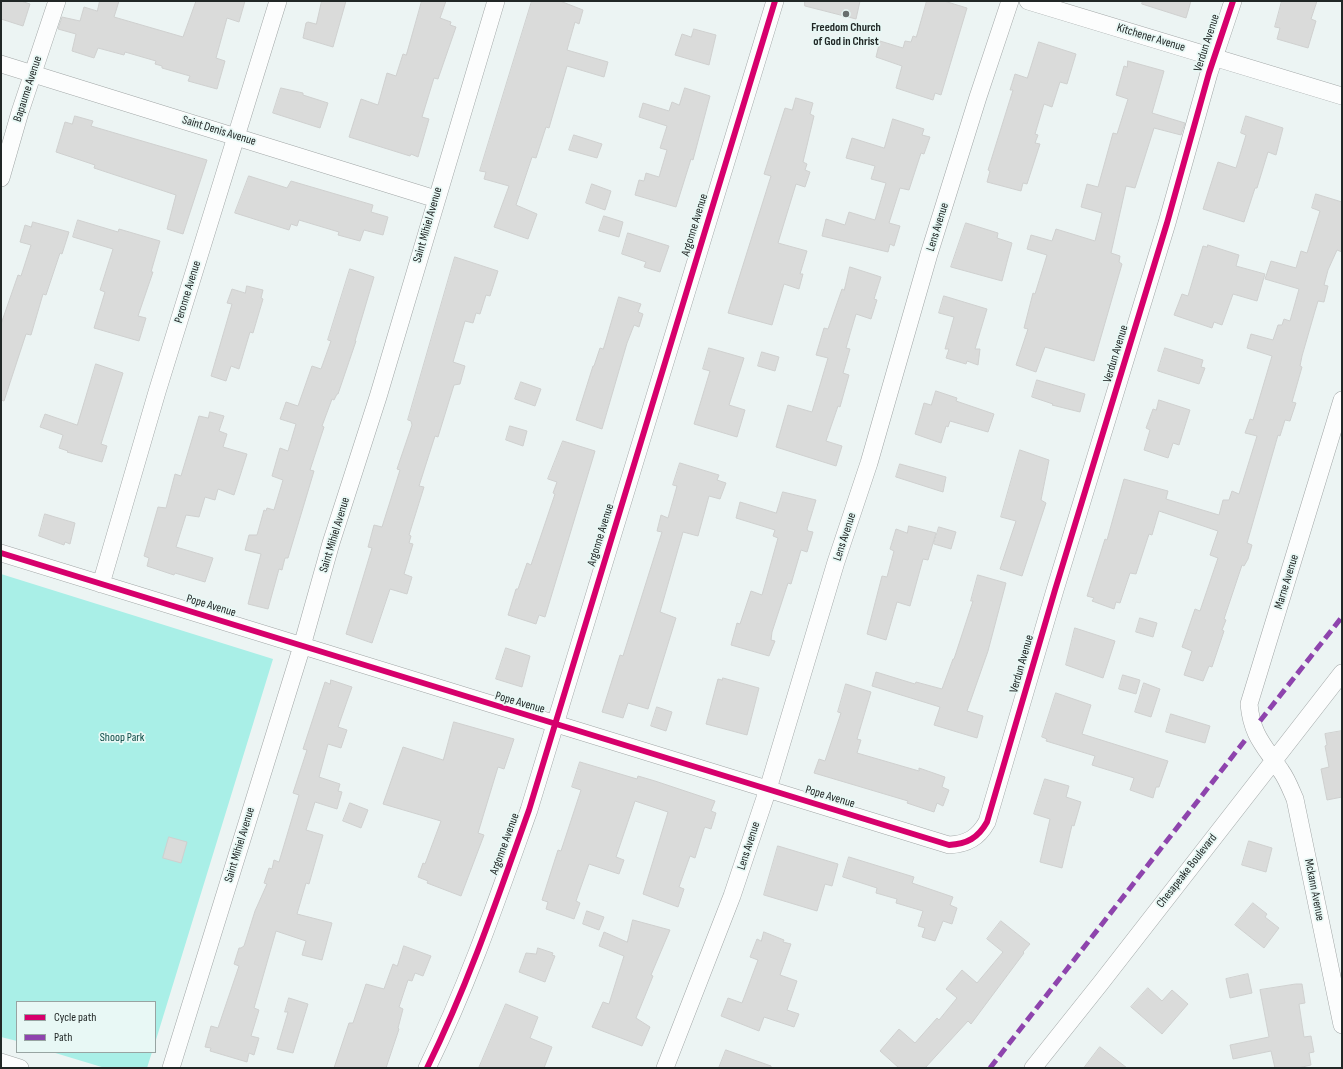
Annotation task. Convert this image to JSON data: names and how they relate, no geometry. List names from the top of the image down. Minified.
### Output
{"streets":{"street":["Kitchener Avenue","Verdun Avenue","Bapaume Avenue","Saint Denis Avenue","Saint Mihiel Avenue","Argonne Avenue","Lens Avenue","Peronne Avenue","Marne Avenue","Pope Avenue","Chesapeake Boulevard","Mckann Avenue"]},"crossings":[["Kitchener Avenue","Verdun Avenue"],["Verdun Avenue","Pope Avenue"],["Bapaume Avenue","Saint Denis Avenue"],["Saint Denis Avenue","Saint Mihiel Avenue"],["Saint Denis Avenue","Peronne Avenue"],["Saint Mihiel Avenue","Pope Avenue"],["Argonne Avenue","Pope Avenue"],["Lens Avenue","Pope Avenue"],["Peronne Avenue","Pope Avenue"],["Marne Avenue","Chesapeake Boulevard"],["Marne Avenue","Mckann Avenue"],["Chesapeake Boulevard","Mckann Avenue"]],"parks":["Shoop Park"],"places":["Freedom Church of God in Christ"],"legend":["Cycle path","Path"]}
